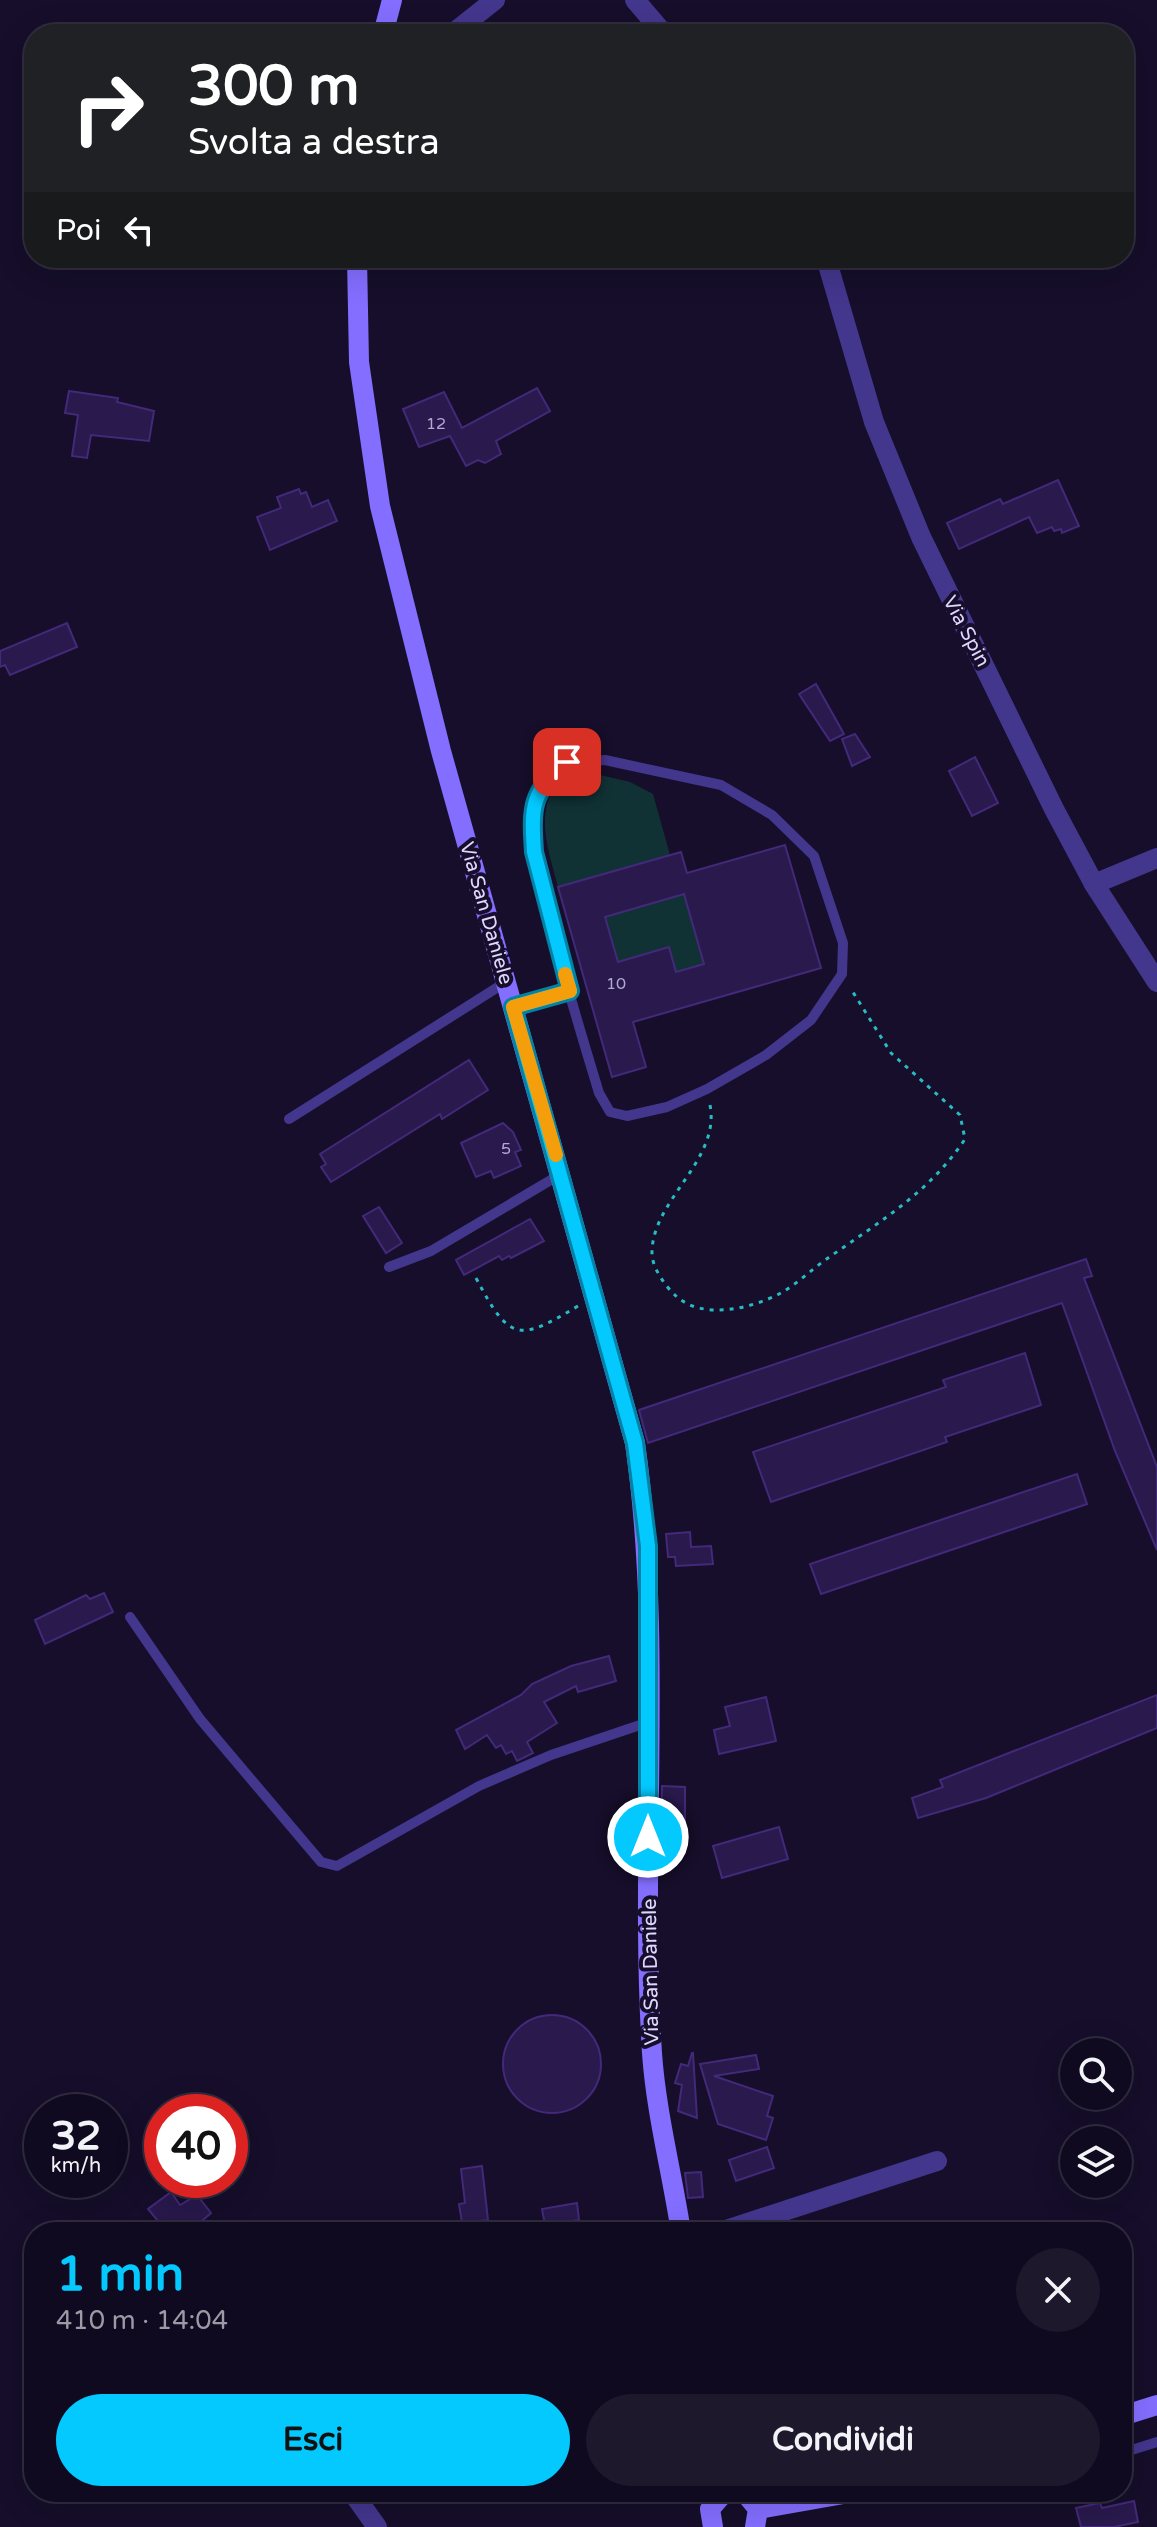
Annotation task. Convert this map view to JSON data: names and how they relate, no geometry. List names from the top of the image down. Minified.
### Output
{"streets":{"street":["Via Spin","Via San Daniele"]},"house_numbers":["12","10","5"],"page":{"turn":["300 m","Svolta a destra"],"then":"Poi","speed":"32 km/h","limit":"40","heading":["1 min","410 m · 14:04"],"buttons":["Esci","Condividi"]}}
